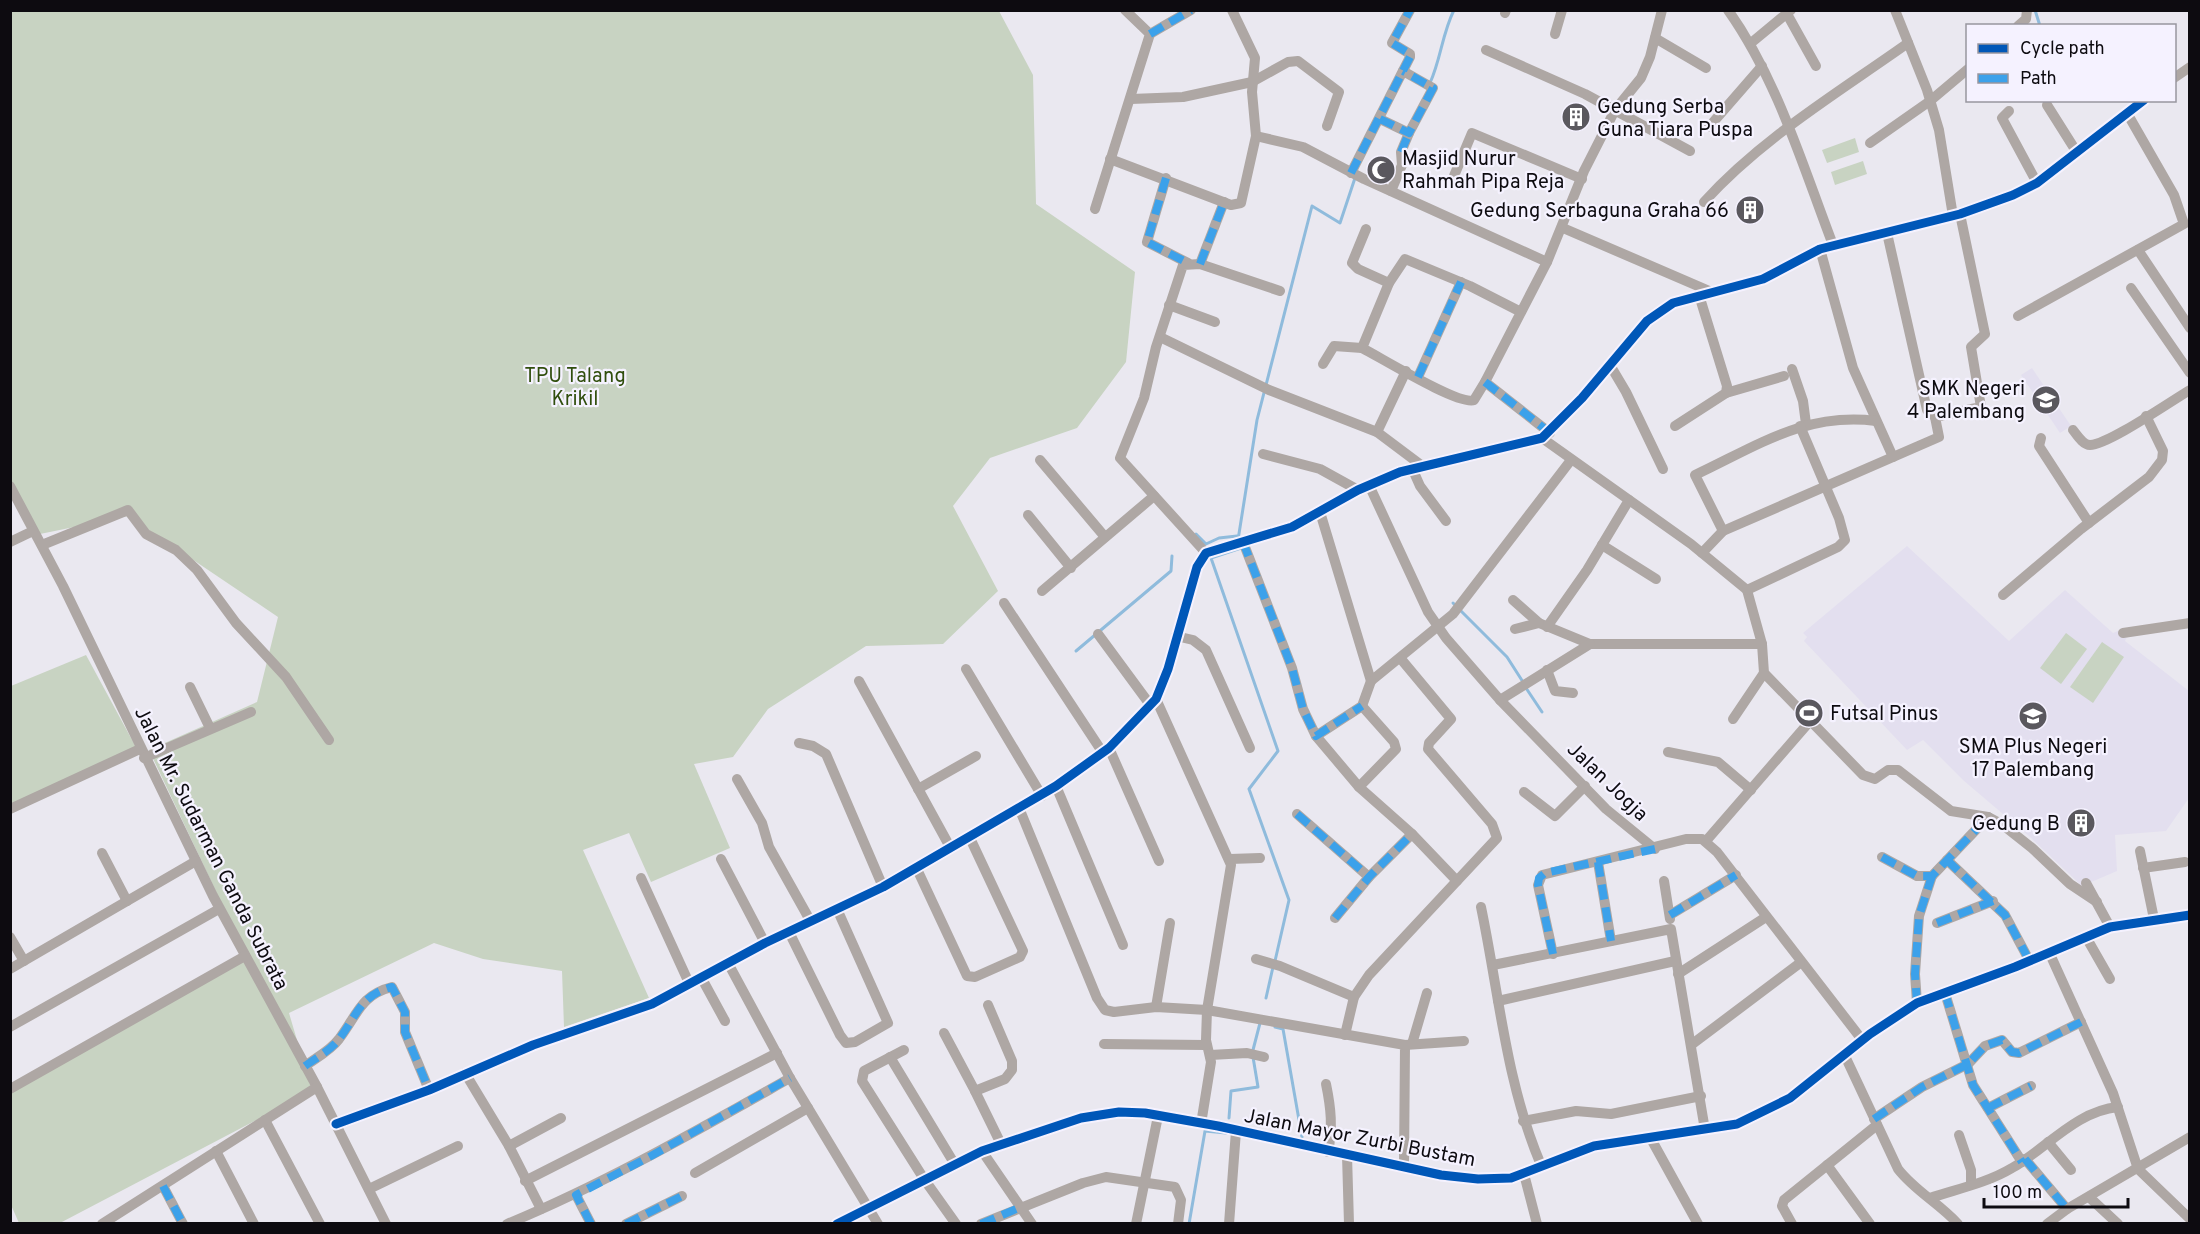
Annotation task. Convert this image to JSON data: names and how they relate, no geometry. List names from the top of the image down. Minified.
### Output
{"streets":{"street":["Jalan Jogja","Jalan Mr. Sudarman Ganda Subrata","Jalan Mayor Zurbi Bustam"]},"parks":["TPU Talang Krikil"],"places":{"building":["Gedung Serba Guna Tiara Puspa","Gedung Serbaguna Graha 66","Gedung B"],"mosque":["Masjid Nurur Rahmah Pipa Reja"],"school or university":["SMK Negeri 4 Palembang","SMA Plus Negeri 17 Palembang"],"sports":["Futsal Pinus"]},"legend":["Cycle path","Path"],"scale_bar":"100 m"}
